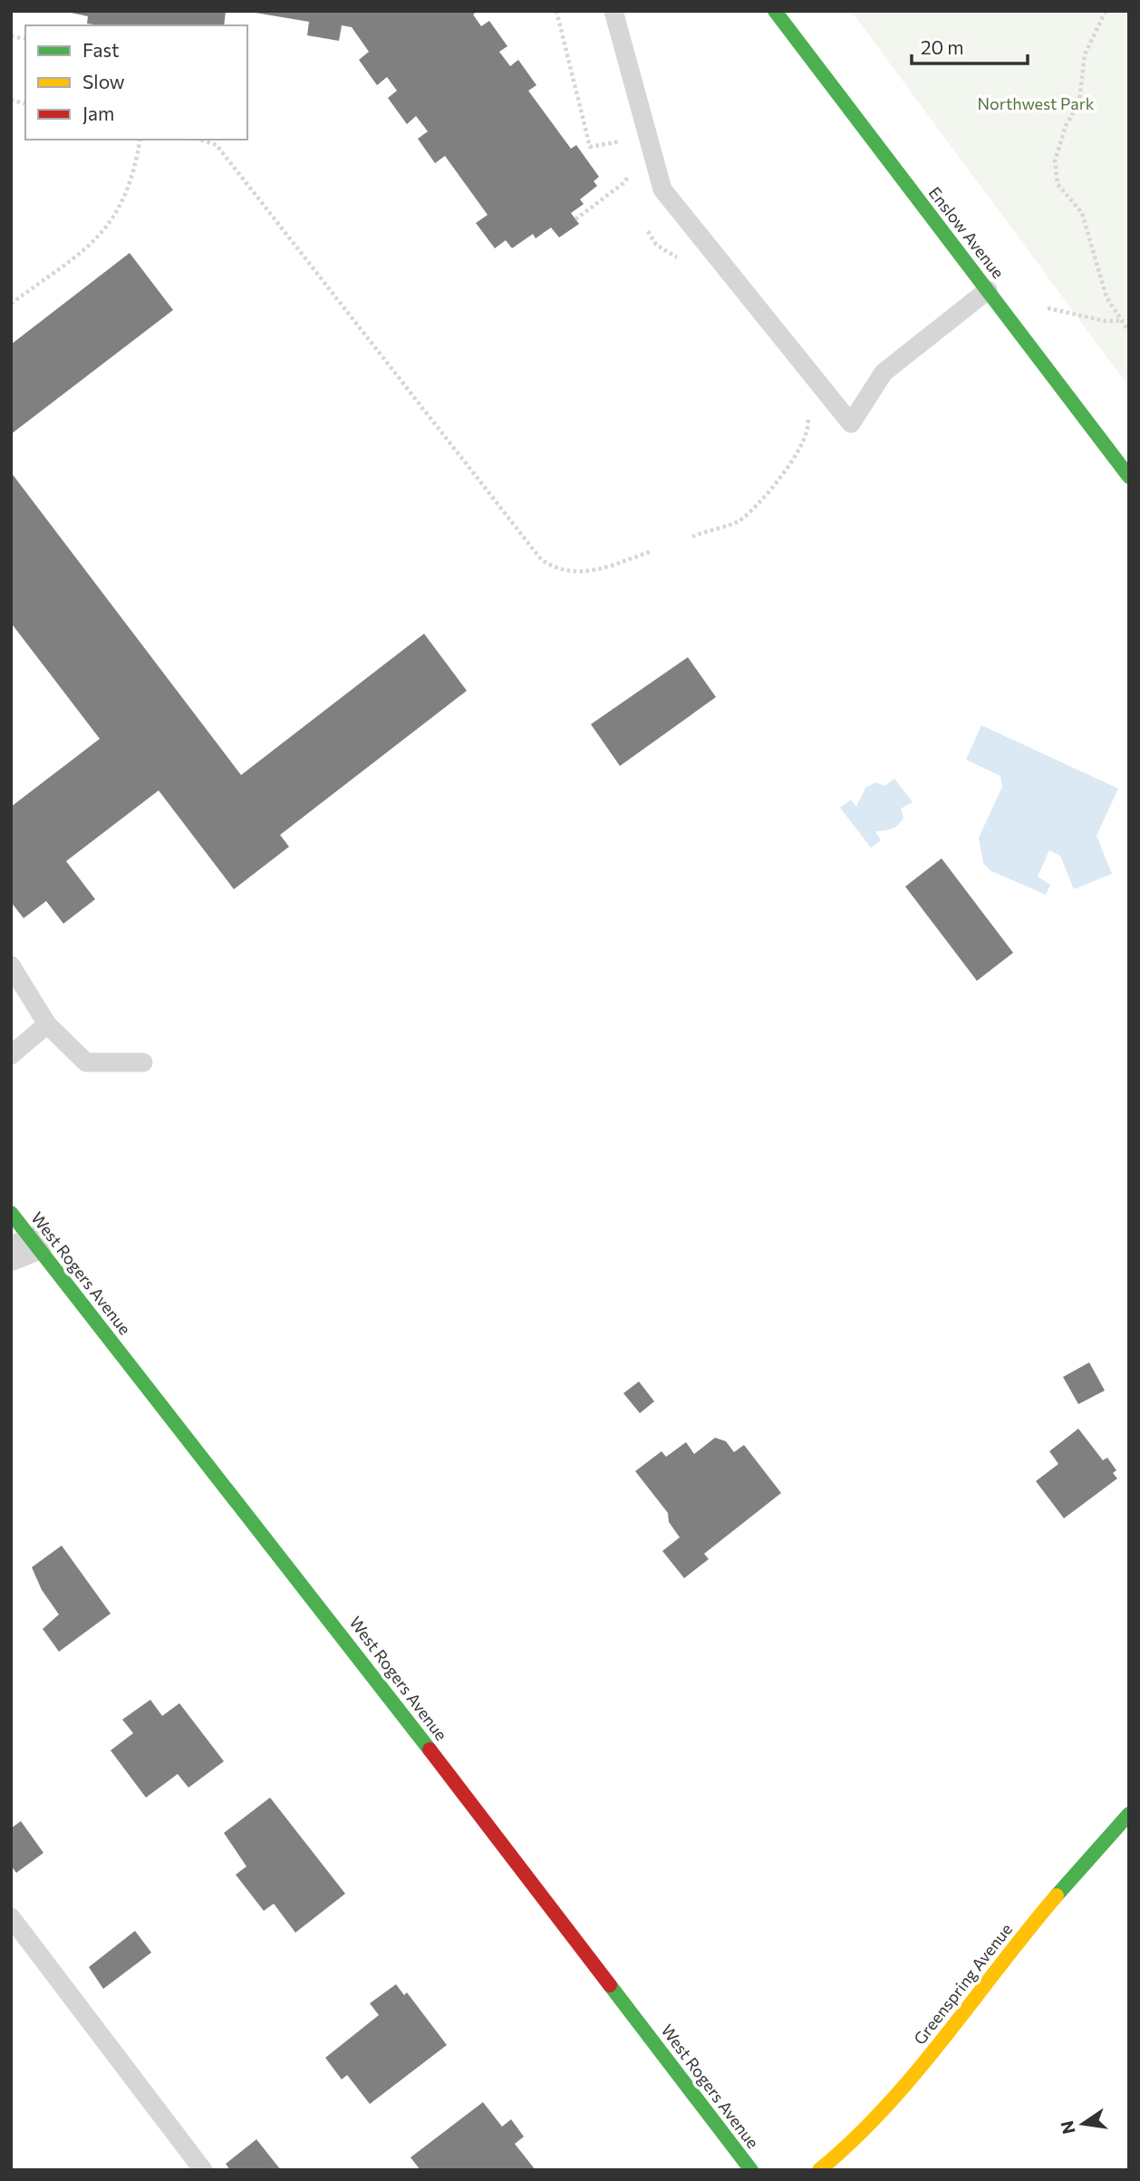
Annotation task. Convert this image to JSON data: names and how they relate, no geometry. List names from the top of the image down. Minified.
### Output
{"streets":{"street":["Enslow Avenue","West Rogers Avenue","Greenspring Avenue"]},"parks":["Northwest Park"],"legend":["Fast","Slow","Jam"],"scale_bar":"20 m","north":"left"}
